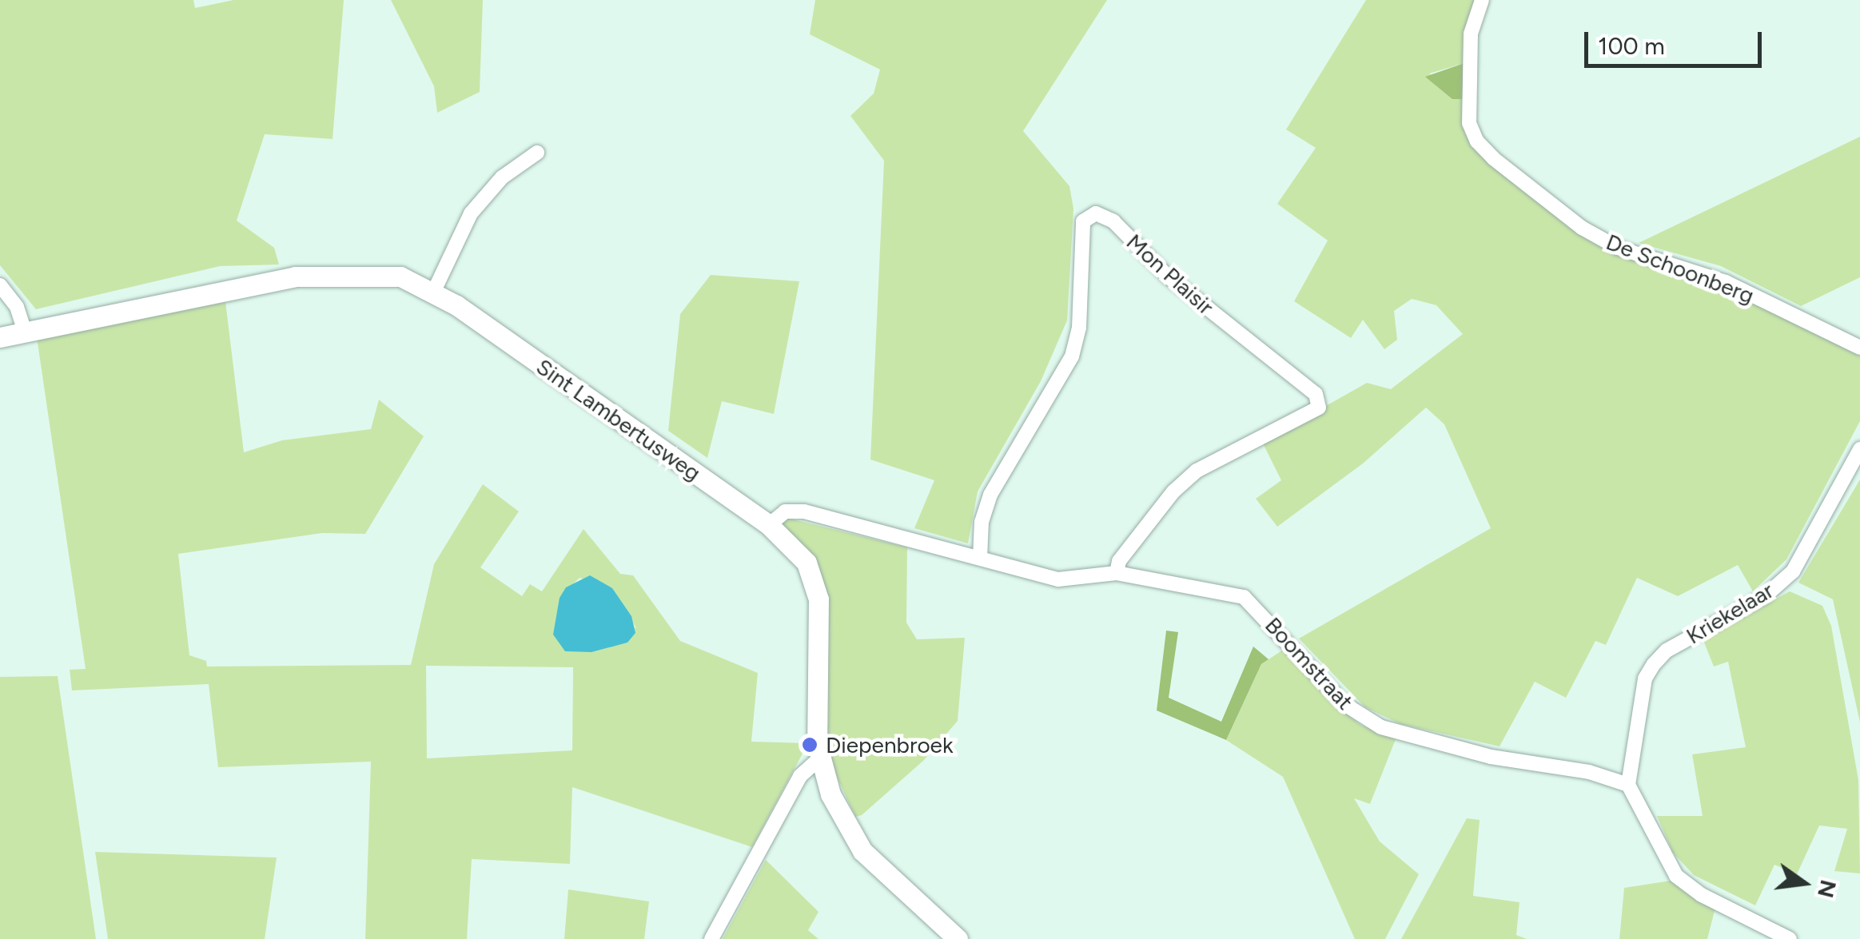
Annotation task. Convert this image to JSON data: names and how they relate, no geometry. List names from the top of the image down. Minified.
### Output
{"streets":{"street":["De Schoonberg","Mon Plaisir","Sint Lambertusweg","Kriekelaar","Boomstraat"]},"crossings":[["Mon Plaisir","Boomstraat"],["Sint Lambertusweg","Boomstraat"],["Kriekelaar","Boomstraat"]],"places":["Diepenbroek"],"scale_bar":"100 m","north":"right"}
